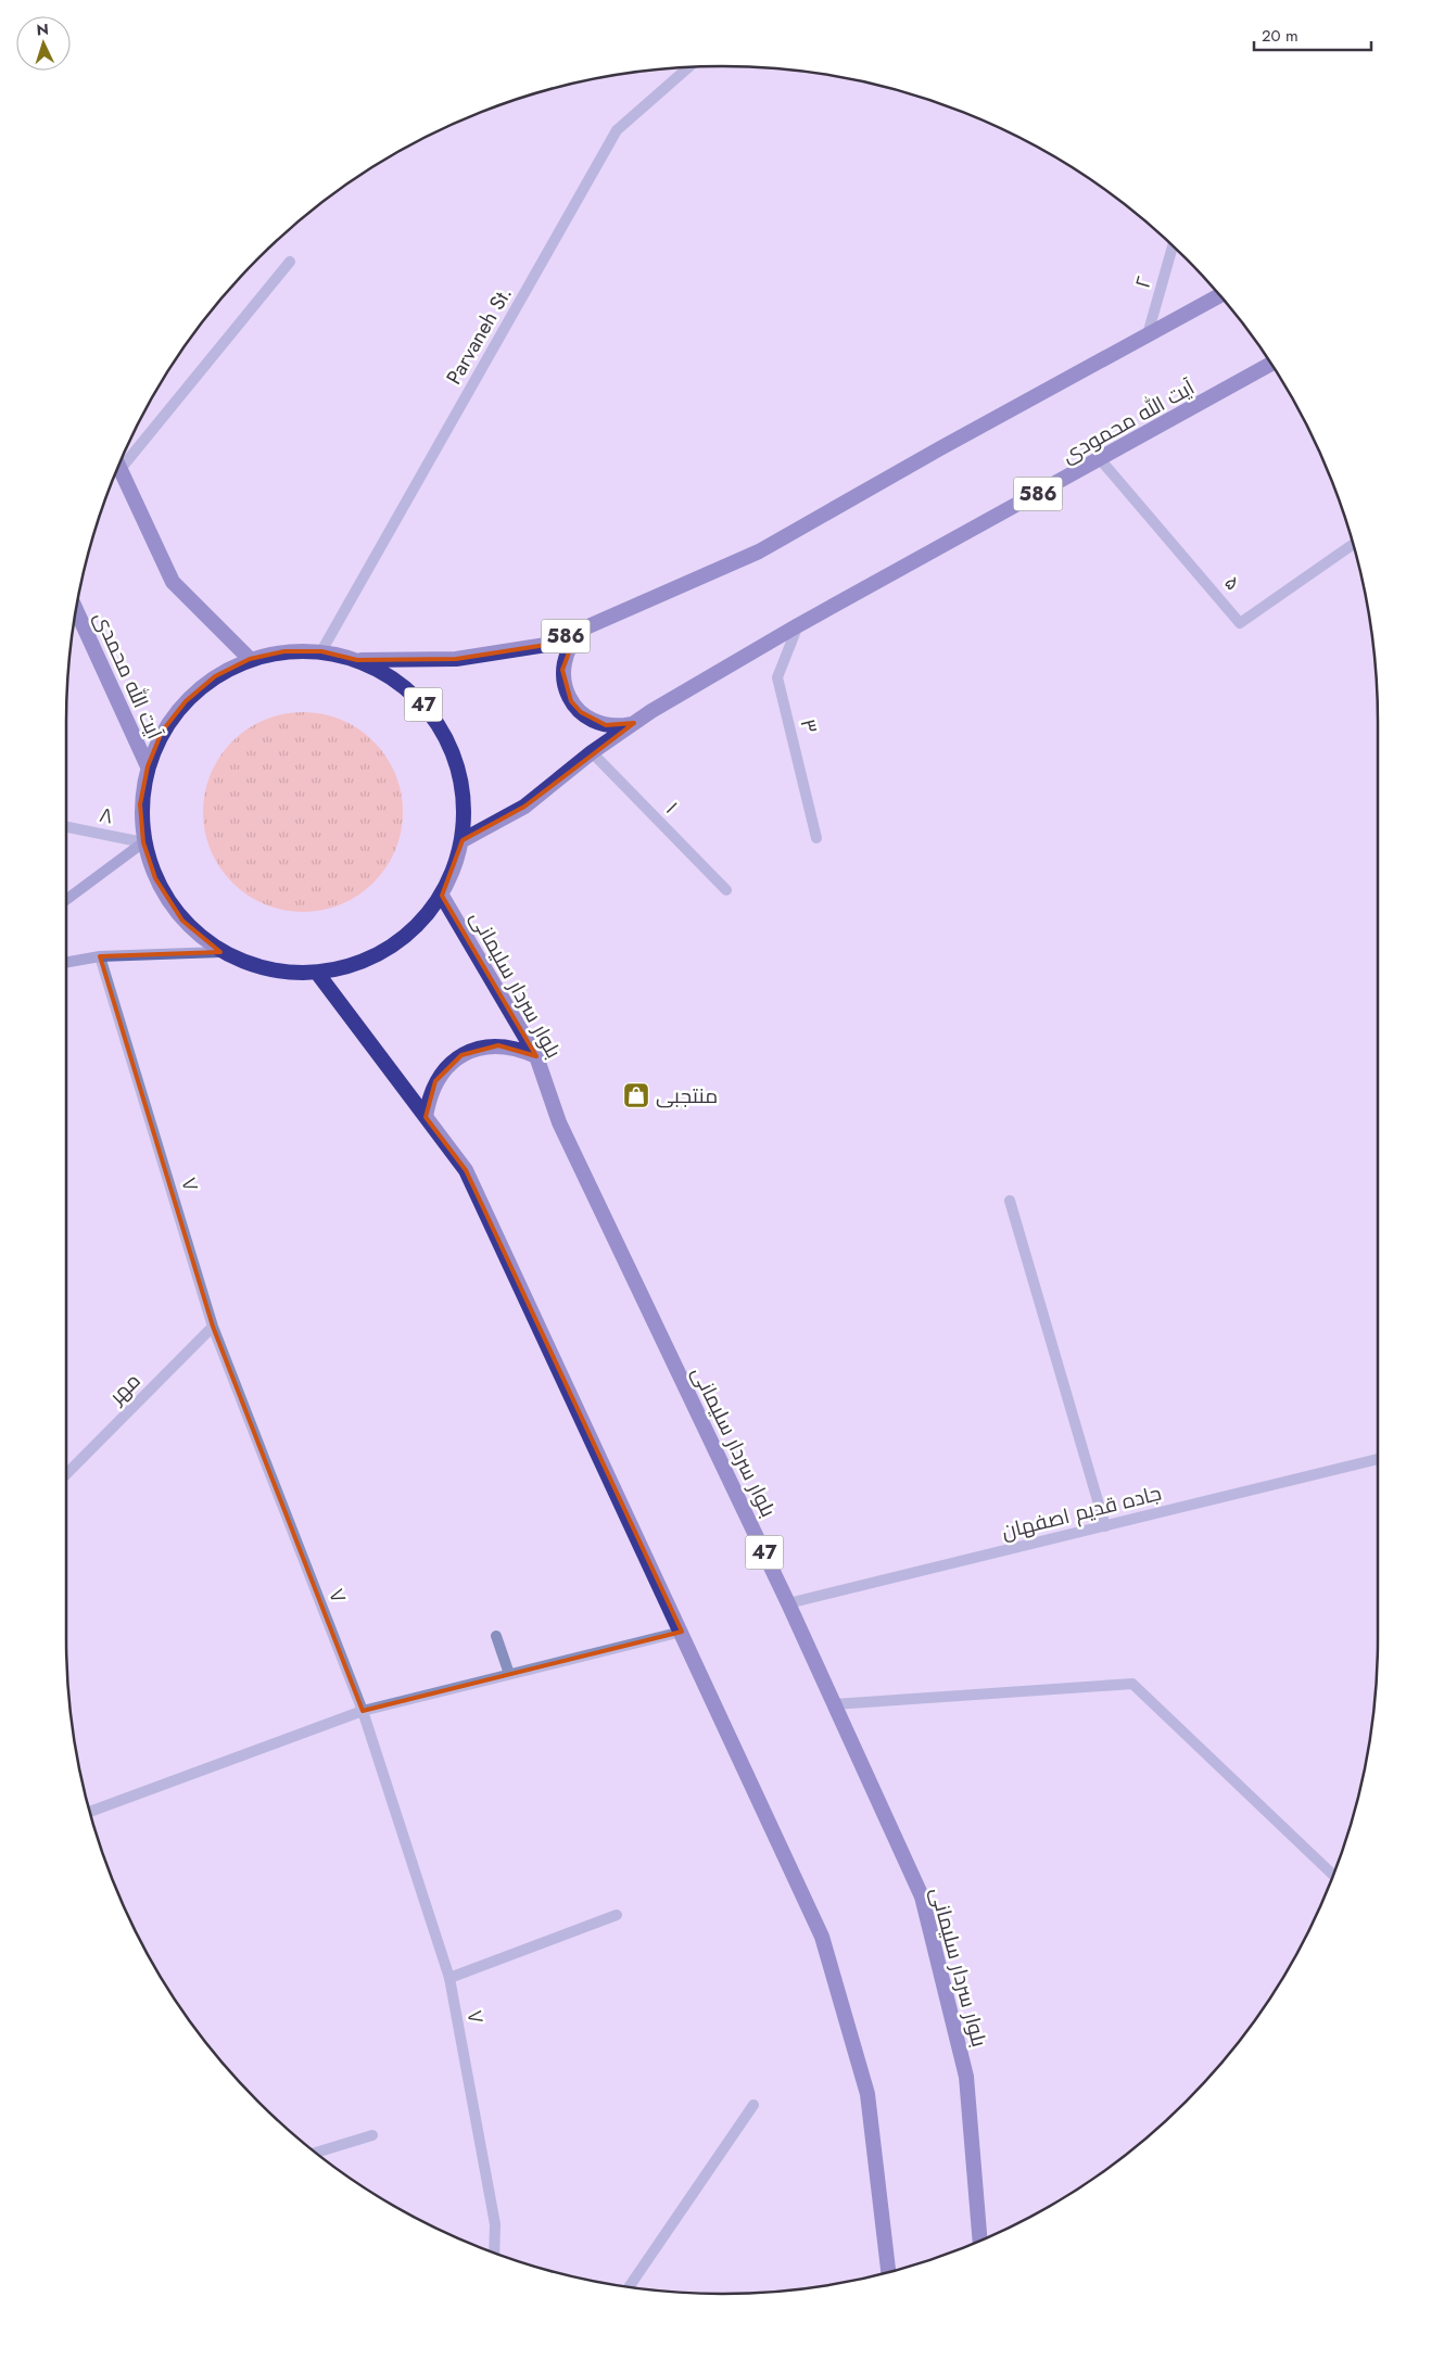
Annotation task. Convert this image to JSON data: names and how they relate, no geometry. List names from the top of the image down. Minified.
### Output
{"streets":{"highway":["آیت الله محمودی","586","آیت الله محمدی","47","بلوار سردار سلیمانی"],"street":["۲","Parvaneh St.","۵","۳","۱","۸","۷","مهر","جاده قدیم اصفهان"]},"crossings":[["۲","586"],["Parvaneh St.","47"],["آیت الله محمودی","586"],["آیت الله محمودی","۵"],["آیت الله محمودی","۳"],["586","47"],["586","۳"],["586","۱"],["آیت الله محمدی","47"],["47","۸"],["47","بلوار سردار سلیمانی"],["بلوار سردار سلیمانی","جاده قدیم اصفهان"],["۷","مهر"]],"places":{"shop":["منتجبی"]},"scale_bar":"20 m","north":"top"}
